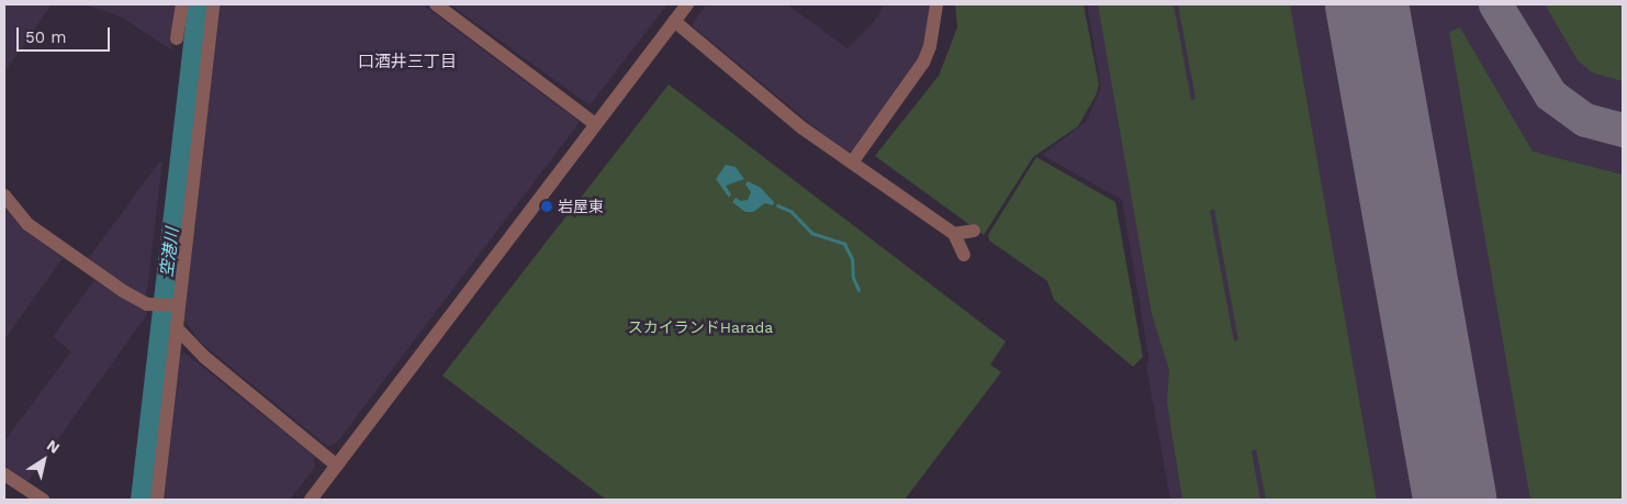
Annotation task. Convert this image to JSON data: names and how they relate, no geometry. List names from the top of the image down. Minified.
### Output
{"districts":["口酒井三丁目"],"water":["空港川"],"parks":["スカイランドHarada"],"places":["岩屋東"],"scale_bar":"50 m","north":"top right"}
